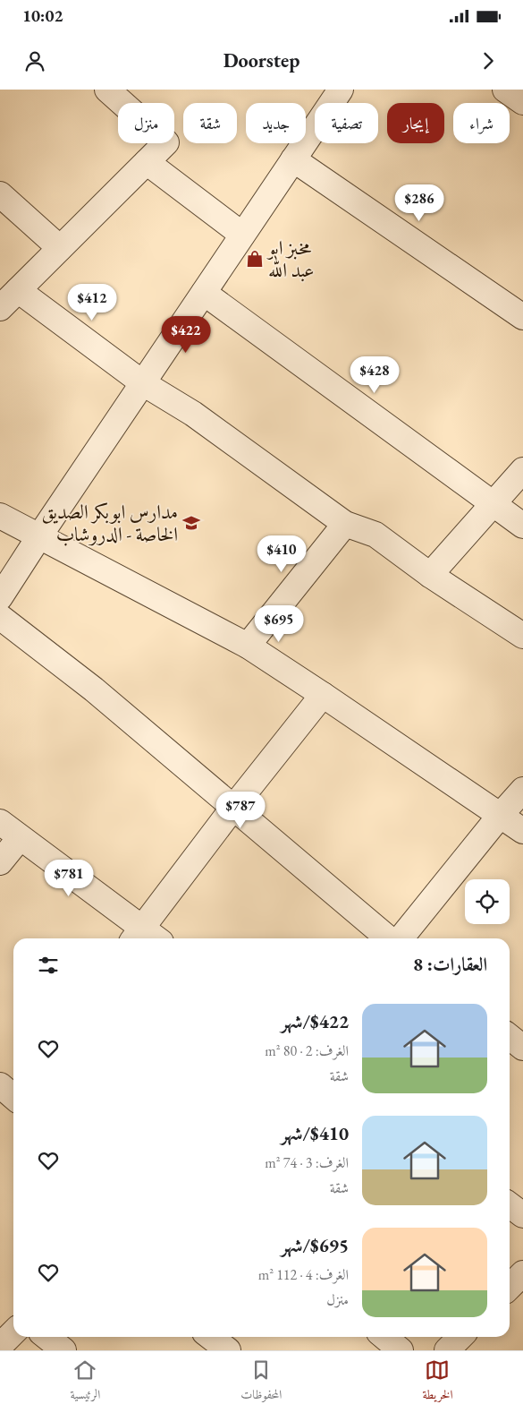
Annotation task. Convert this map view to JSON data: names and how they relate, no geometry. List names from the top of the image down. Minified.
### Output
{"places":{"shop":["مخبز ابو عبد الله"],"school or university":["مدارس ابوبكر الصديق الخاصة - الدروشاب"]},"page":{"status":"10:02","header":"Doorstep","chip":["شراء","إيجار","تصفية","جديد","شقة","منزل"],"price":["$286","$412","$422","$428","$410","$695","$787","$781"],"heading":"العقارات: 8","list":[{"name":"$422/شهر","note":"الغرف: 2 · 80 m² · شقة"},{"name":"$410/شهر","note":"الغرف: 3 · 74 m² · شقة"},{"name":"$695/شهر","note":"الغرف: 4 · 112 m² · منزل"}],"tabs":["الخريطة","المحفوظات","الرئيسية"]}}
